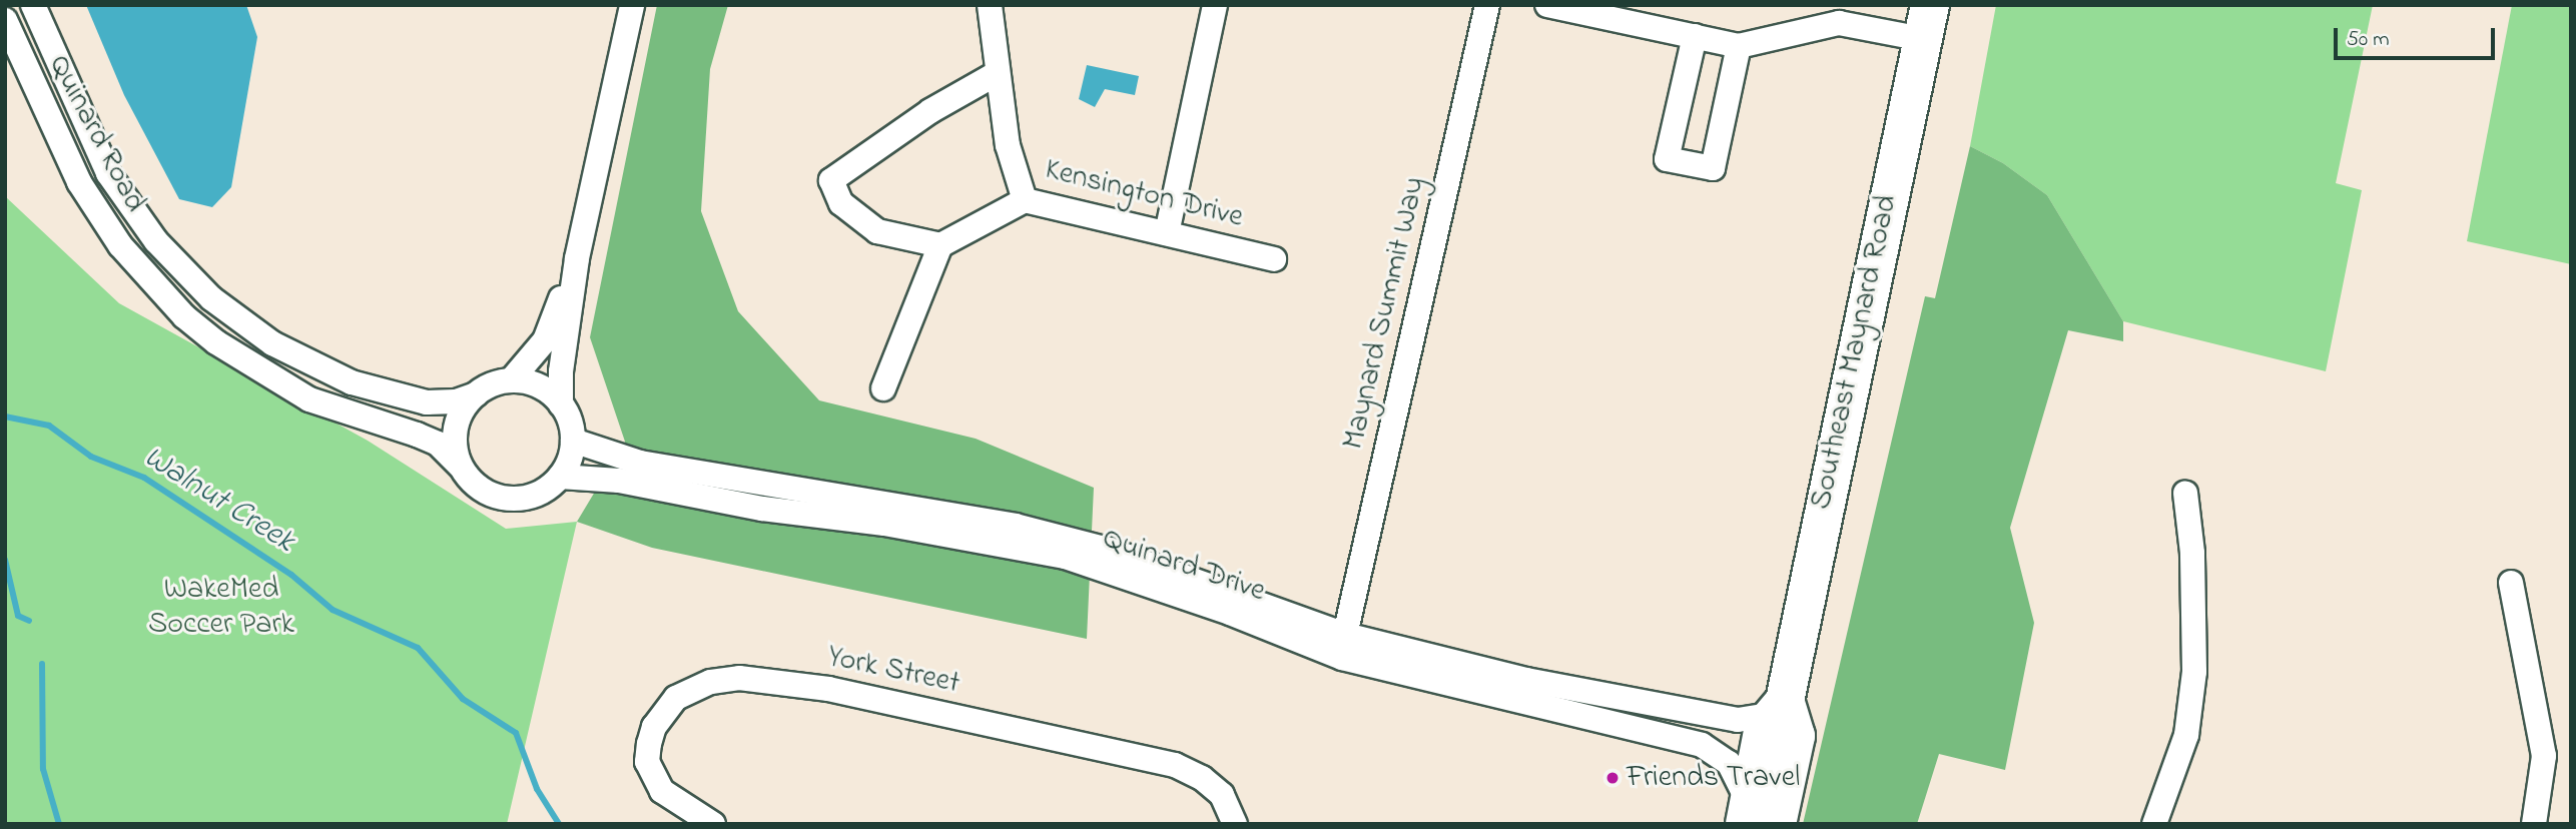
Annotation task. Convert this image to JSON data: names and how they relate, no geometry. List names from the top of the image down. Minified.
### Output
{"streets":{"main road":["Southeast Maynard Road"],"street":["Quinard Road","Kensington Drive","Maynard Summit Way","Quinard Drive","York Street"]},"crossings":[["Quinard Road","Quinard Drive"],["Maynard Summit Way","Quinard Drive"],["Southeast Maynard Road","Quinard Drive"]],"water":["Walnut Creek"],"parks":["WakeMed Soccer Park"],"places":["Friends Travel"],"scale_bar":"50 m"}
